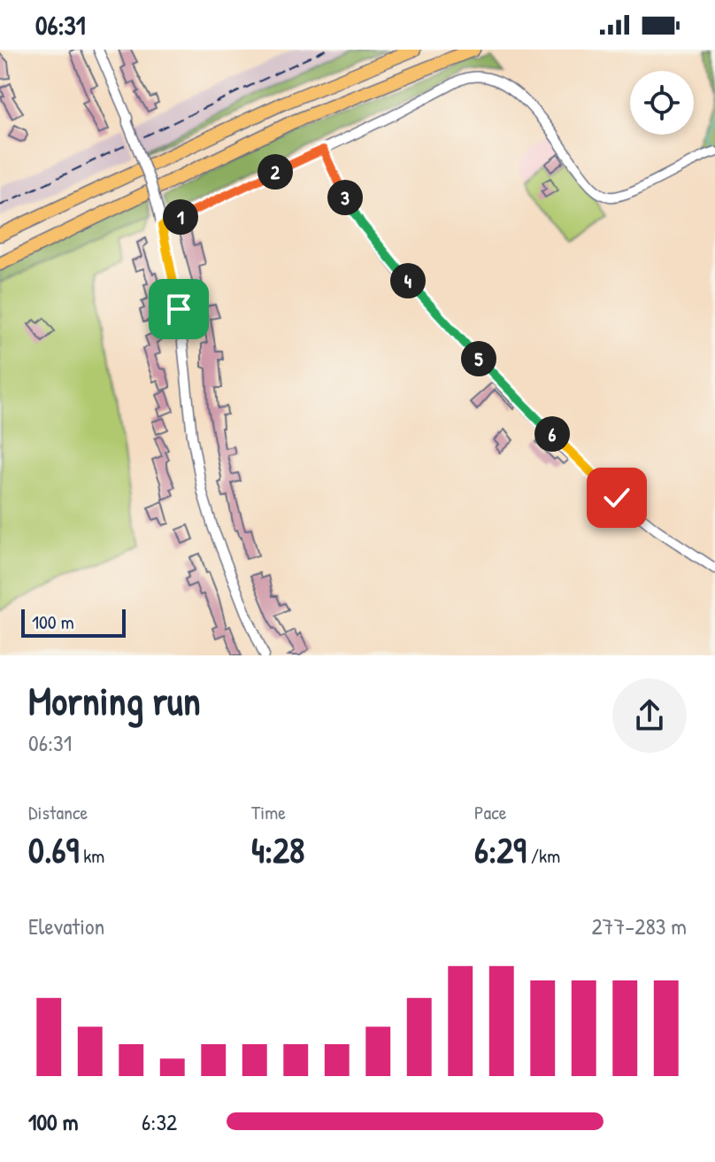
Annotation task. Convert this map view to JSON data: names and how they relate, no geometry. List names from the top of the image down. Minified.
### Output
{"scale_bar":"100 m","page":{"status":"06:31","pins":["2","3","1","4","5","6"],"scale":"100 m","heading":["Morning run","06:31"],"stats":[["Distance","0.69 km"],["Time","4:28"],["Pace","6:29 /km"]],"chart":["Elevation","277–283 m"],"list":[{"name":"100 m","note":"6:32"}]}}
